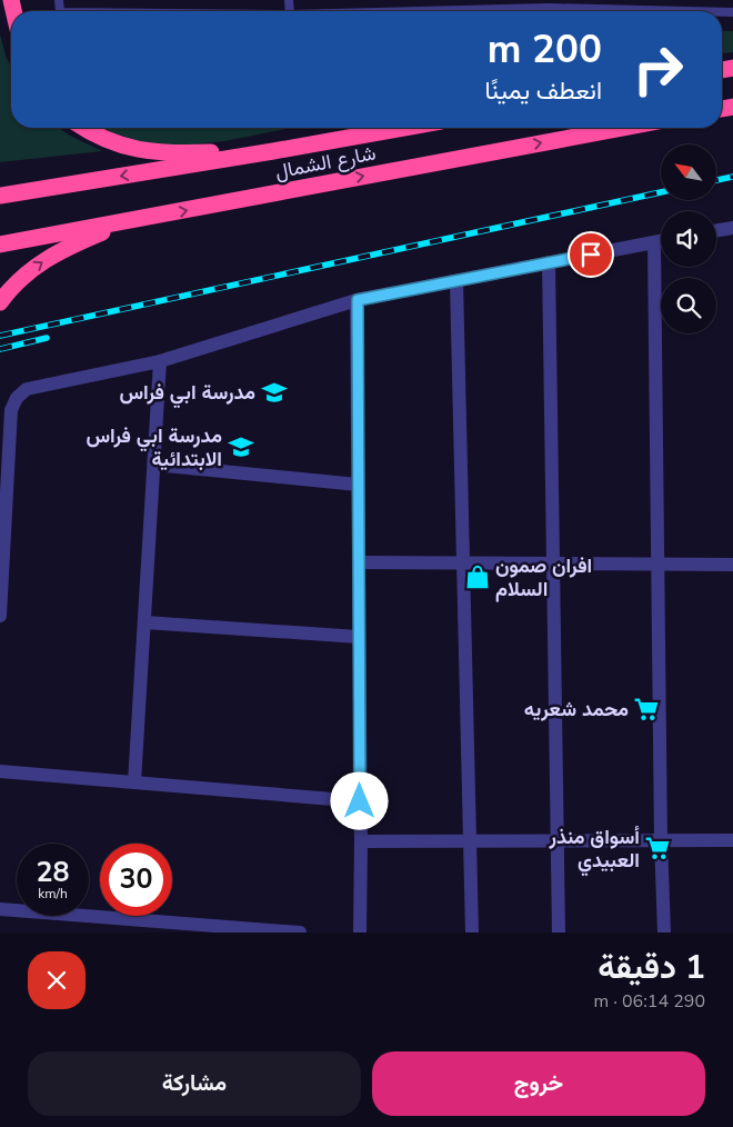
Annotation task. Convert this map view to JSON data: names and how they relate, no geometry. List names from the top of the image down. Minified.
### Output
{"streets":{"highway":["شارع الشمال"]},"places":{"school or university":["مدرسة ابي فراس","مدرسة ابي فراس الابتدائية"],"shop":["افران صمون السلام"],"supermarket":["محمد شعريه","أسواق منذر العبيدي"]},"north":"top left","page":{"turn":["200 m","انعطف يمينًا"],"speed":"28 km/h","limit":"30","heading":["1 دقيقة","290 m · 06:14"],"buttons":["خروج","مشاركة"]}}
